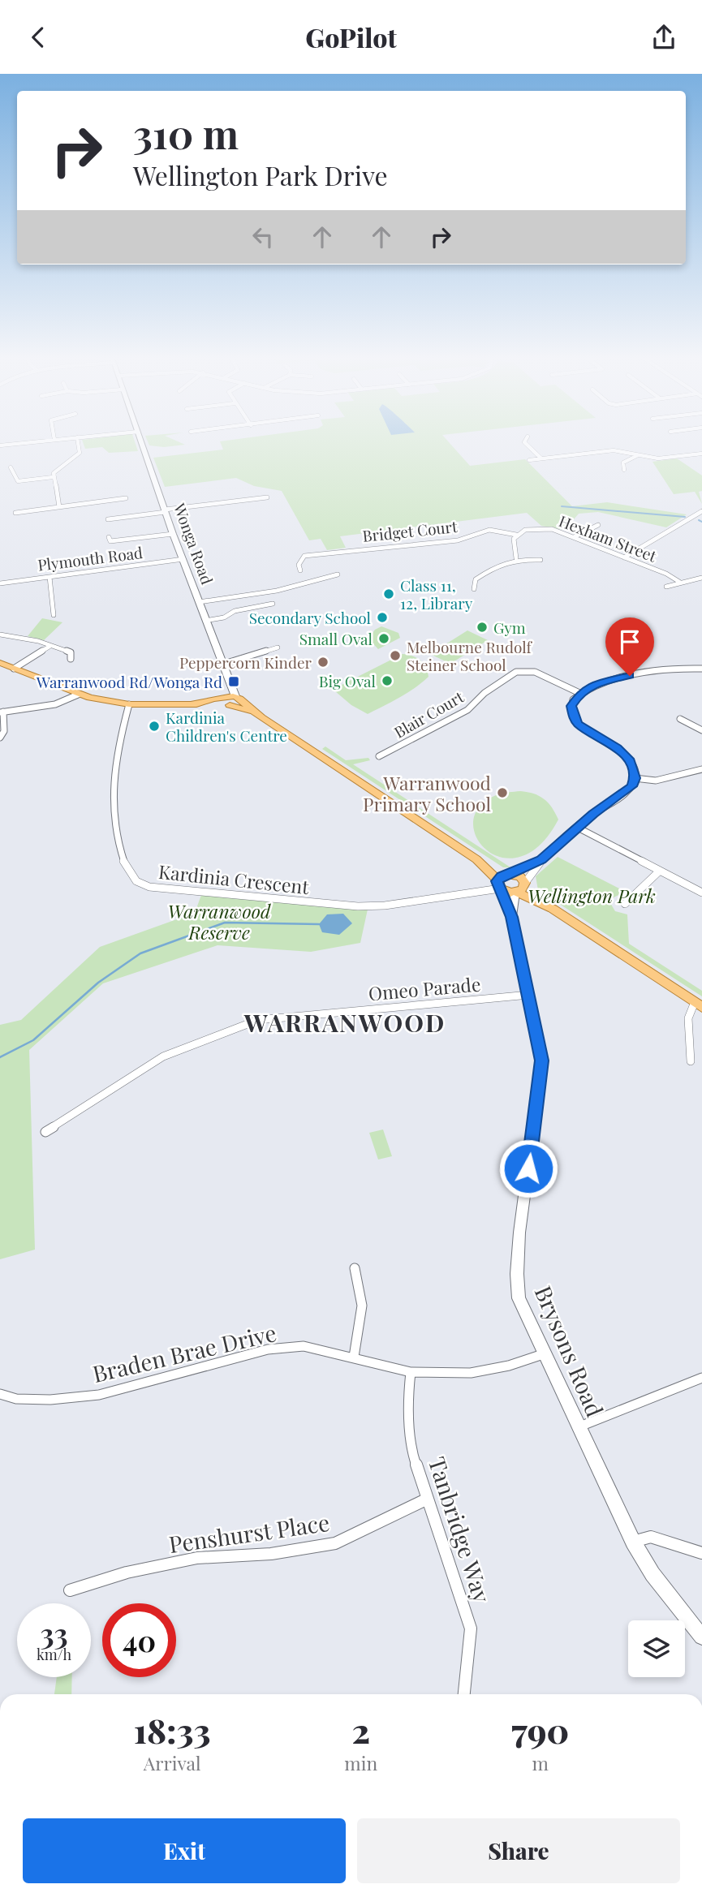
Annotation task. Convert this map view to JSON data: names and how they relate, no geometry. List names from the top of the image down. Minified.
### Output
{"streets":{"main road":["Wonga Road","Brysons Road"],"street":["Bridget Court","Hexham Street","Plymouth Road","Blair Court","Kardinia Crescent","Omeo Parade","Braden Brae Drive","Tanbridge Way","Penshurst Place"]},"crossings":[["Bridget Court","Hexham Street"],["Wonga Road","Plymouth Road"],["Kardinia Crescent","Brysons Road"],["Omeo Parade","Brysons Road"],["Brysons Road","Braden Brae Drive"],["Braden Brae Drive","Tanbridge Way"],["Tanbridge Way","Penshurst Place"]],"districts":["WARRANWOOD"],"parks":["Wellington Park","Warranwood Reserve"],"places":{"other":["Class 11, 12, Library","Secondary School","Gym","Small Oval","Melbourne Rudolf Steiner School","Peppercorn Kinder","Big Oval","Kardinia Children's Centre","Warranwood Primary School"],"transit":["Warranwood Rd/Wonga Rd"]},"page":{"header":"GoPilot","turn":["310 m","Wellington Park Drive"],"speed":"33 km/h","limit":"40","eta":["18:33","Arrival","2","min","790","m"],"buttons":["Exit","Share"]}}
